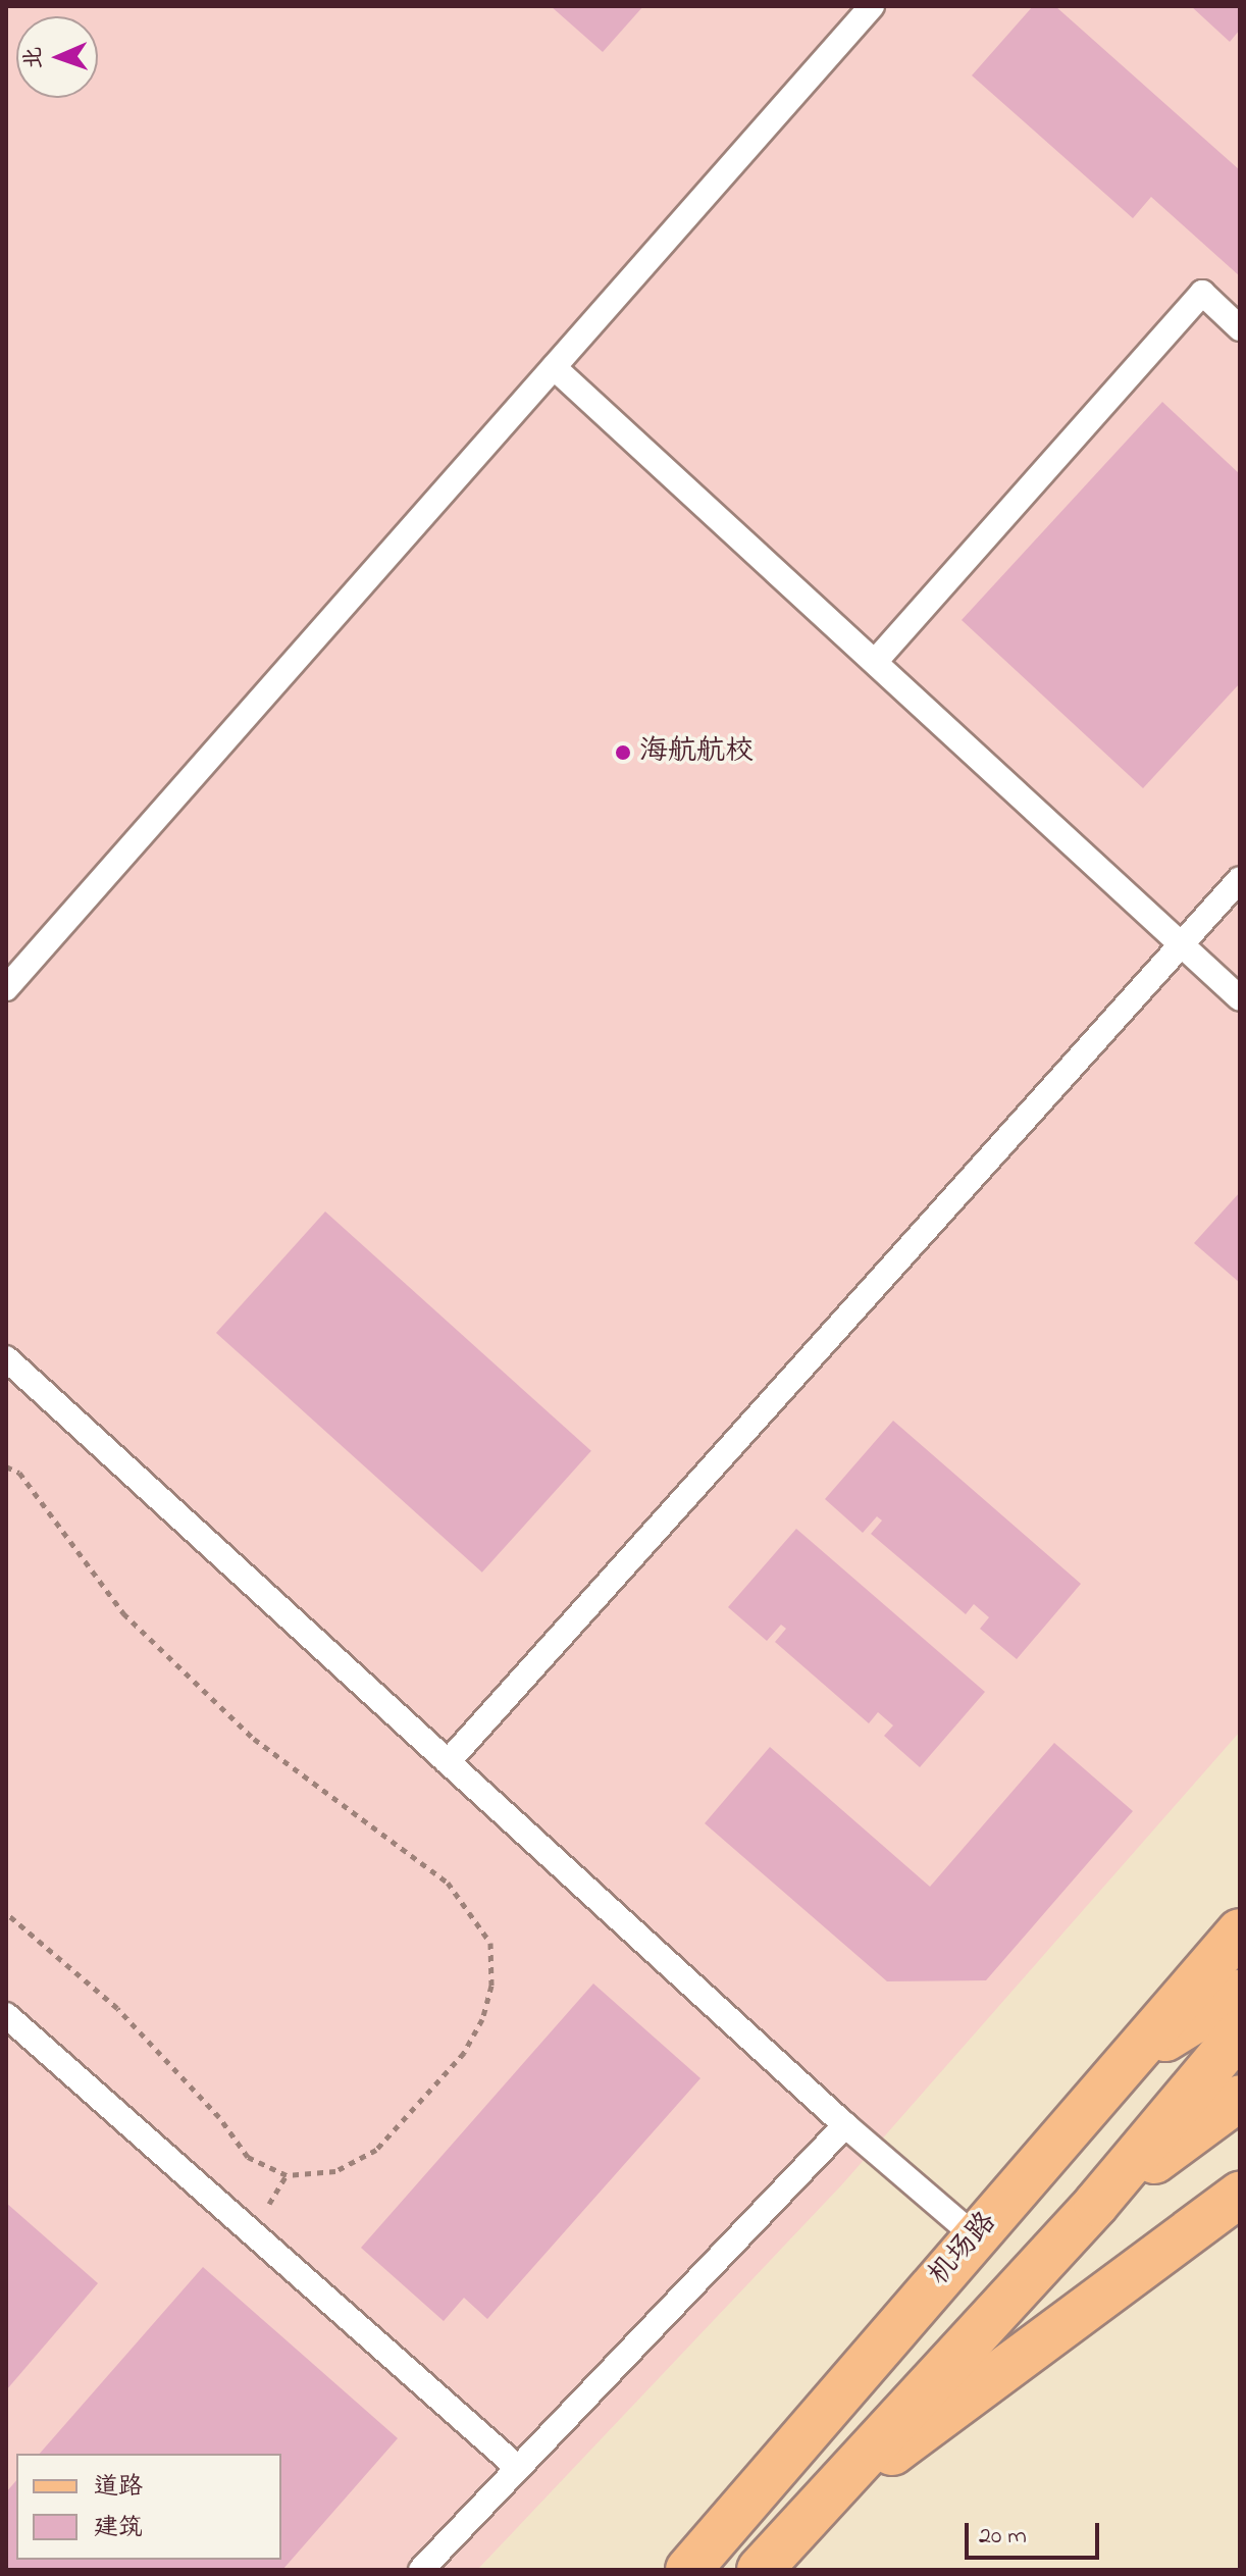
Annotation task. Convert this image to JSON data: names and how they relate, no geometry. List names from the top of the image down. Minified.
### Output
{"streets":{"main road":["机场路"]},"places":["海航航校"],"legend":["道路","建筑"],"scale_bar":"20 m","north":"left"}
